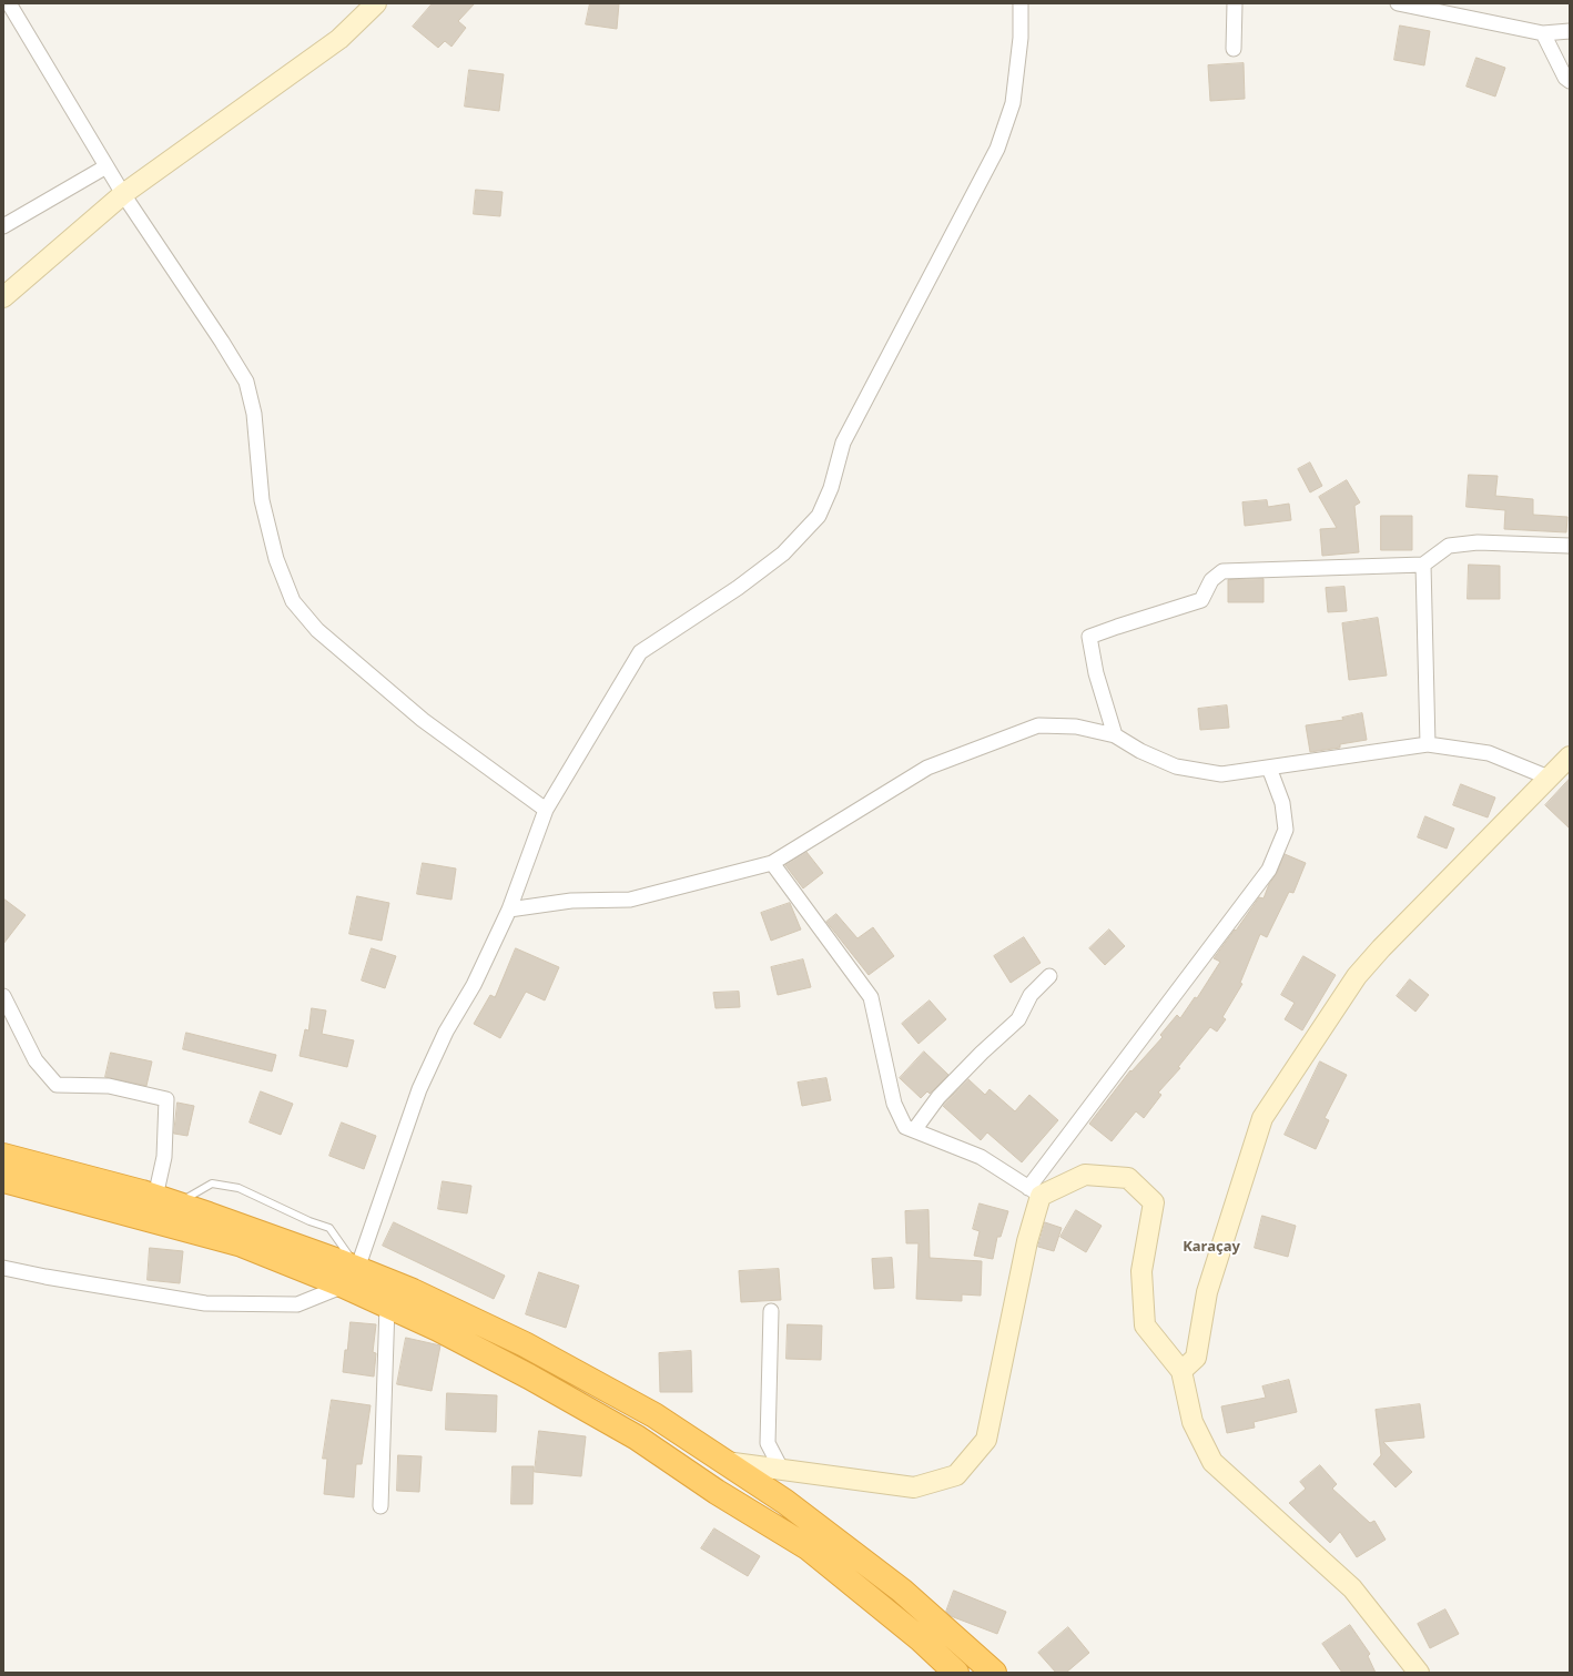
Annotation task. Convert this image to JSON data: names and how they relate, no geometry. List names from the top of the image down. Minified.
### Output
{"districts":["Karaçay"]}
